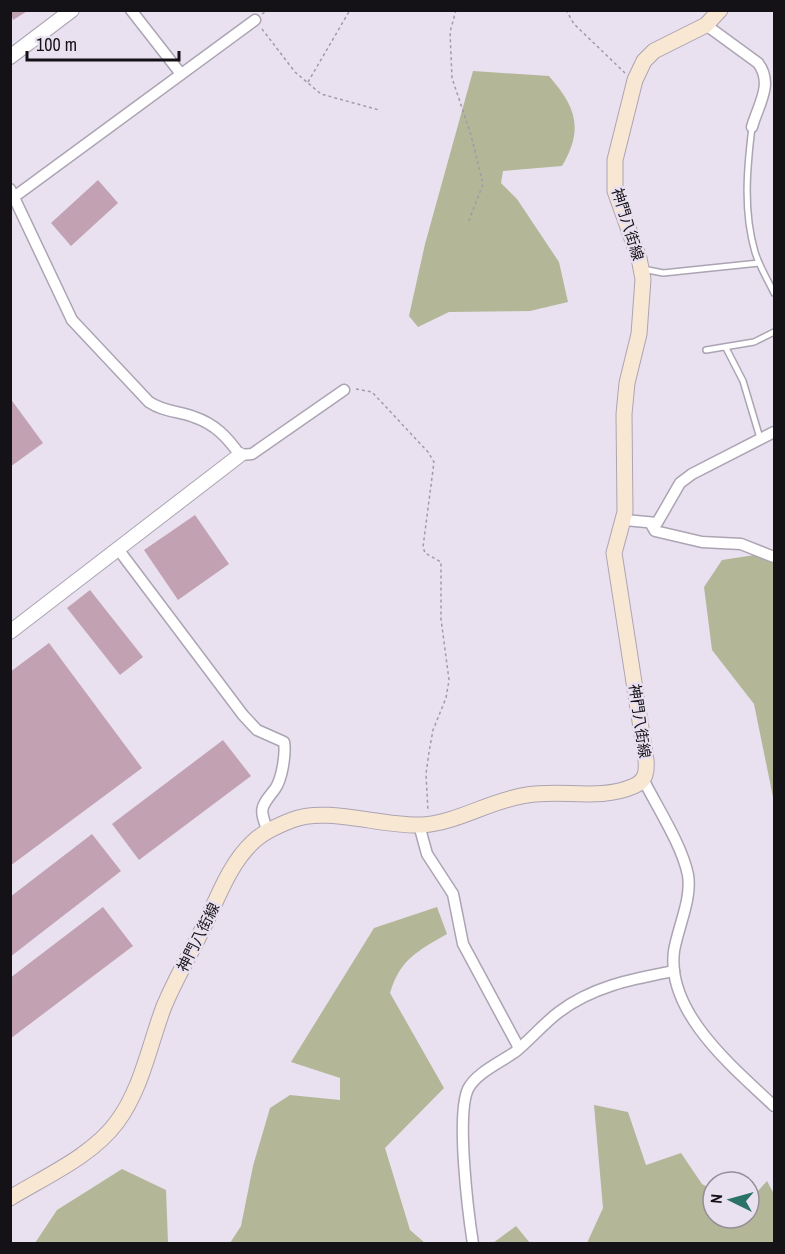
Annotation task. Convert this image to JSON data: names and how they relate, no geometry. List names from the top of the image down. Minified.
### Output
{"streets":{"main road":["神門八街線"]},"scale_bar":"100 m","north":"left"}
